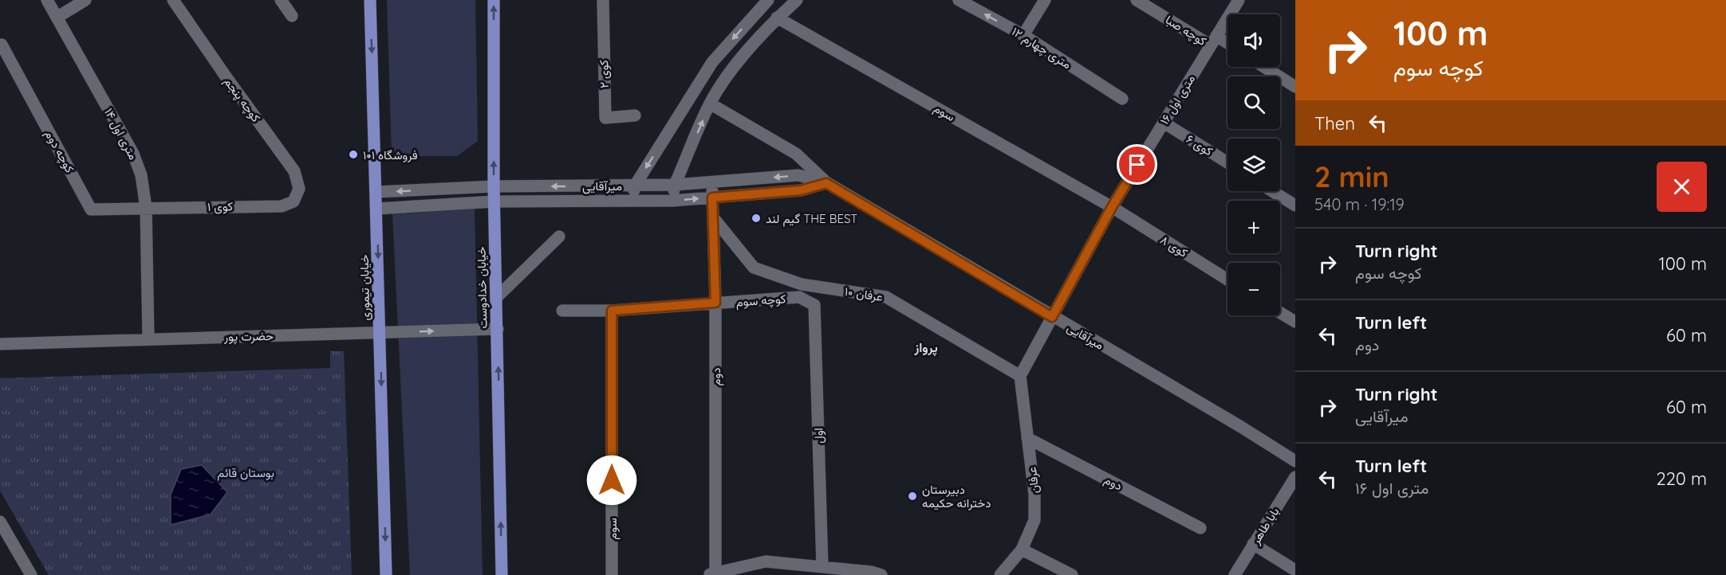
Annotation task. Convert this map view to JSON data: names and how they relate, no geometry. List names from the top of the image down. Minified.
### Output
{"streets":{"main road":["خیابان تیموری","خیابان خدادوست"],"street":["کوچه صبا","۱۲ متری چهارم","کوی ۲","کوچه پنجم","۱۶ متری اول","سوم","۱۴ متری اول","کوی ۶","کوچه دوم","میرآقایی","کوی ۱","کوی ۸","عرفان ۱۰","کوچه سوم","حضرت پور","دوم","اول","عرفان","بابا طاهر"]},"crossings":[["کوچه صبا","۱۶ متری اول"],["کوچه پنجم","کوی ۱"],["۱۶ متری اول","سوم"],["۱۶ متری اول","کوی ۶"],["۱۶ متری اول","میرآقایی"],["۱۶ متری اول","کوی ۸"],["۱۶ متری اول","عرفان ۱۰"],["۱۶ متری اول","عرفان"],["سوم","کوی ۸"],["سوم","کوچه سوم"],["۱۴ متری اول","کوچه دوم"],["۱۴ متری اول","کوی ۱"],["۱۴ متری اول","حضرت پور"],["کوچه دوم","کوی ۱"],["میرآقایی","خیابان تیموری"],["میرآقایی","خیابان خدادوست"],["میرآقایی","دوم"],["خیابان تیموری","حضرت پور"],["خیابان خدادوست","حضرت پور"],["عرفان ۱۰","دوم"],["عرفان ۱۰","عرفان"],["کوچه سوم","دوم"],["کوچه سوم","اول"],["دوم","عرفان"]],"one_way":["۱۲ متری چهارم","خیابان تیموری","خیابان خدادوست"],"districts":["پرواز"],"parks":["بوستان قائم"],"places":["فروشگاه ۱۰۱","گیم لند THE BEST","دبیرستان دخترانه حکیمه"],"page":{"turn":["100 m","کوچه سوم"],"map_buttons":["+","−"],"then":"Then","heading":["2 min","540 m · 19:19"],"list":[{"name":"Turn right","note":"کوچه سوم","value":"100 m"},{"name":"Turn left","note":"دوم","value":"60 m"},{"name":"Turn right","note":"میرآقایی","value":"60 m"},{"name":"Turn left","note":"۱۶ متری اول","value":"220 m"}]}}
